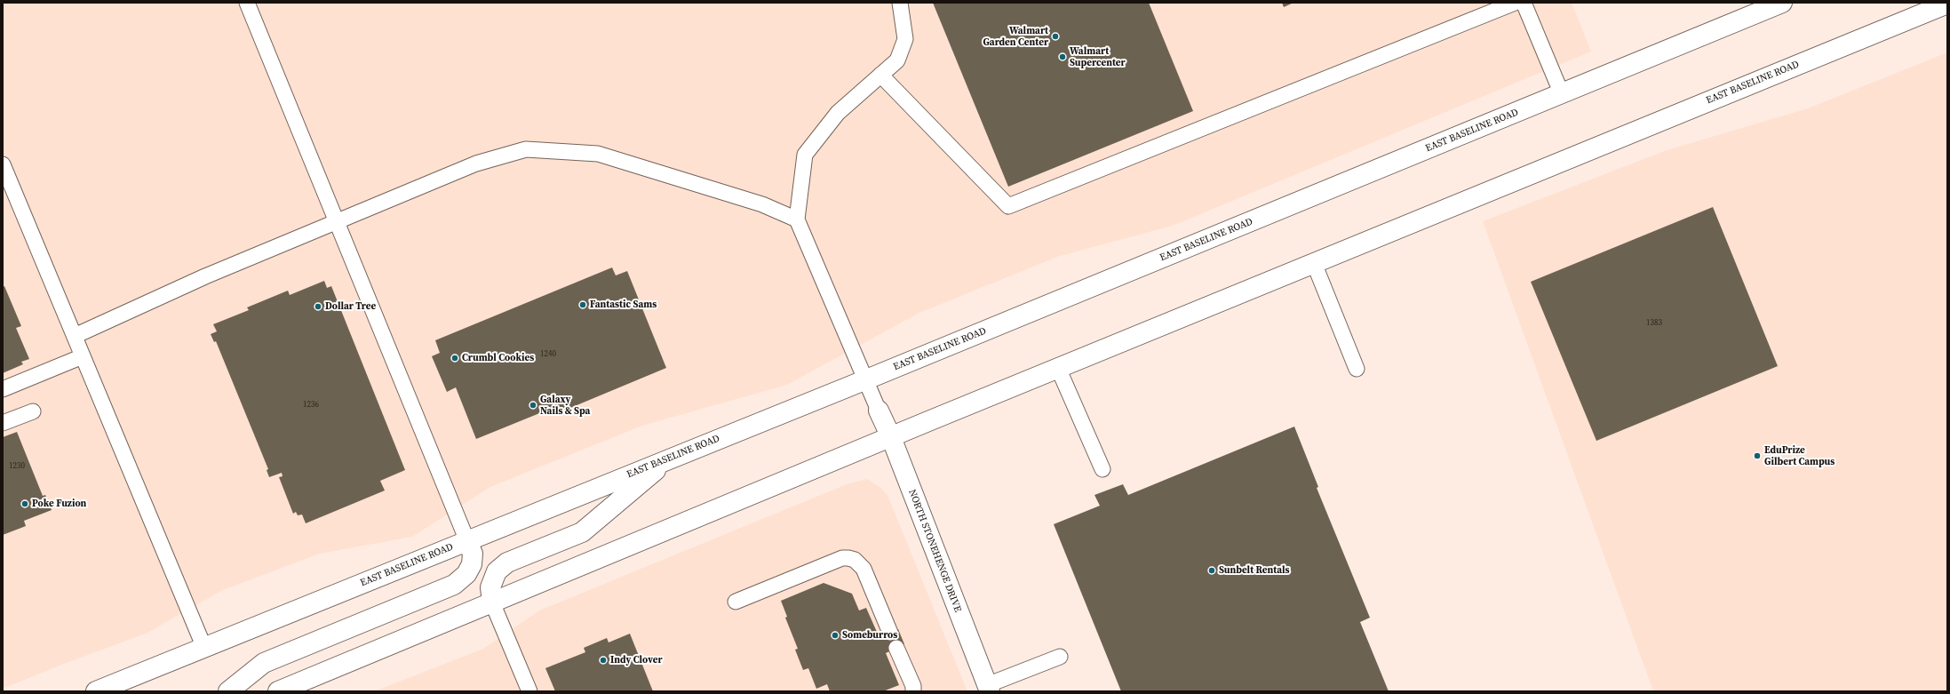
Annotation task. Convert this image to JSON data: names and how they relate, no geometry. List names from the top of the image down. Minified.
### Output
{"streets":{"main road":["EAST BASELINE ROAD","NORTH STONEHENGE DRIVE"]},"crossings":[["EAST BASELINE ROAD","NORTH STONEHENGE DRIVE"]],"places":["Walmart Garden Center","Walmart Supercenter","Fantastic Sams","Dollar Tree","Crumbl Cookies","Galaxy Nails & Spa","EduPrize Gilbert Campus","Poke Fuzion","Sunbelt Rentals","Someburros","Indy Clover"],"house_numbers":["1383","1240","1236","1230"]}
